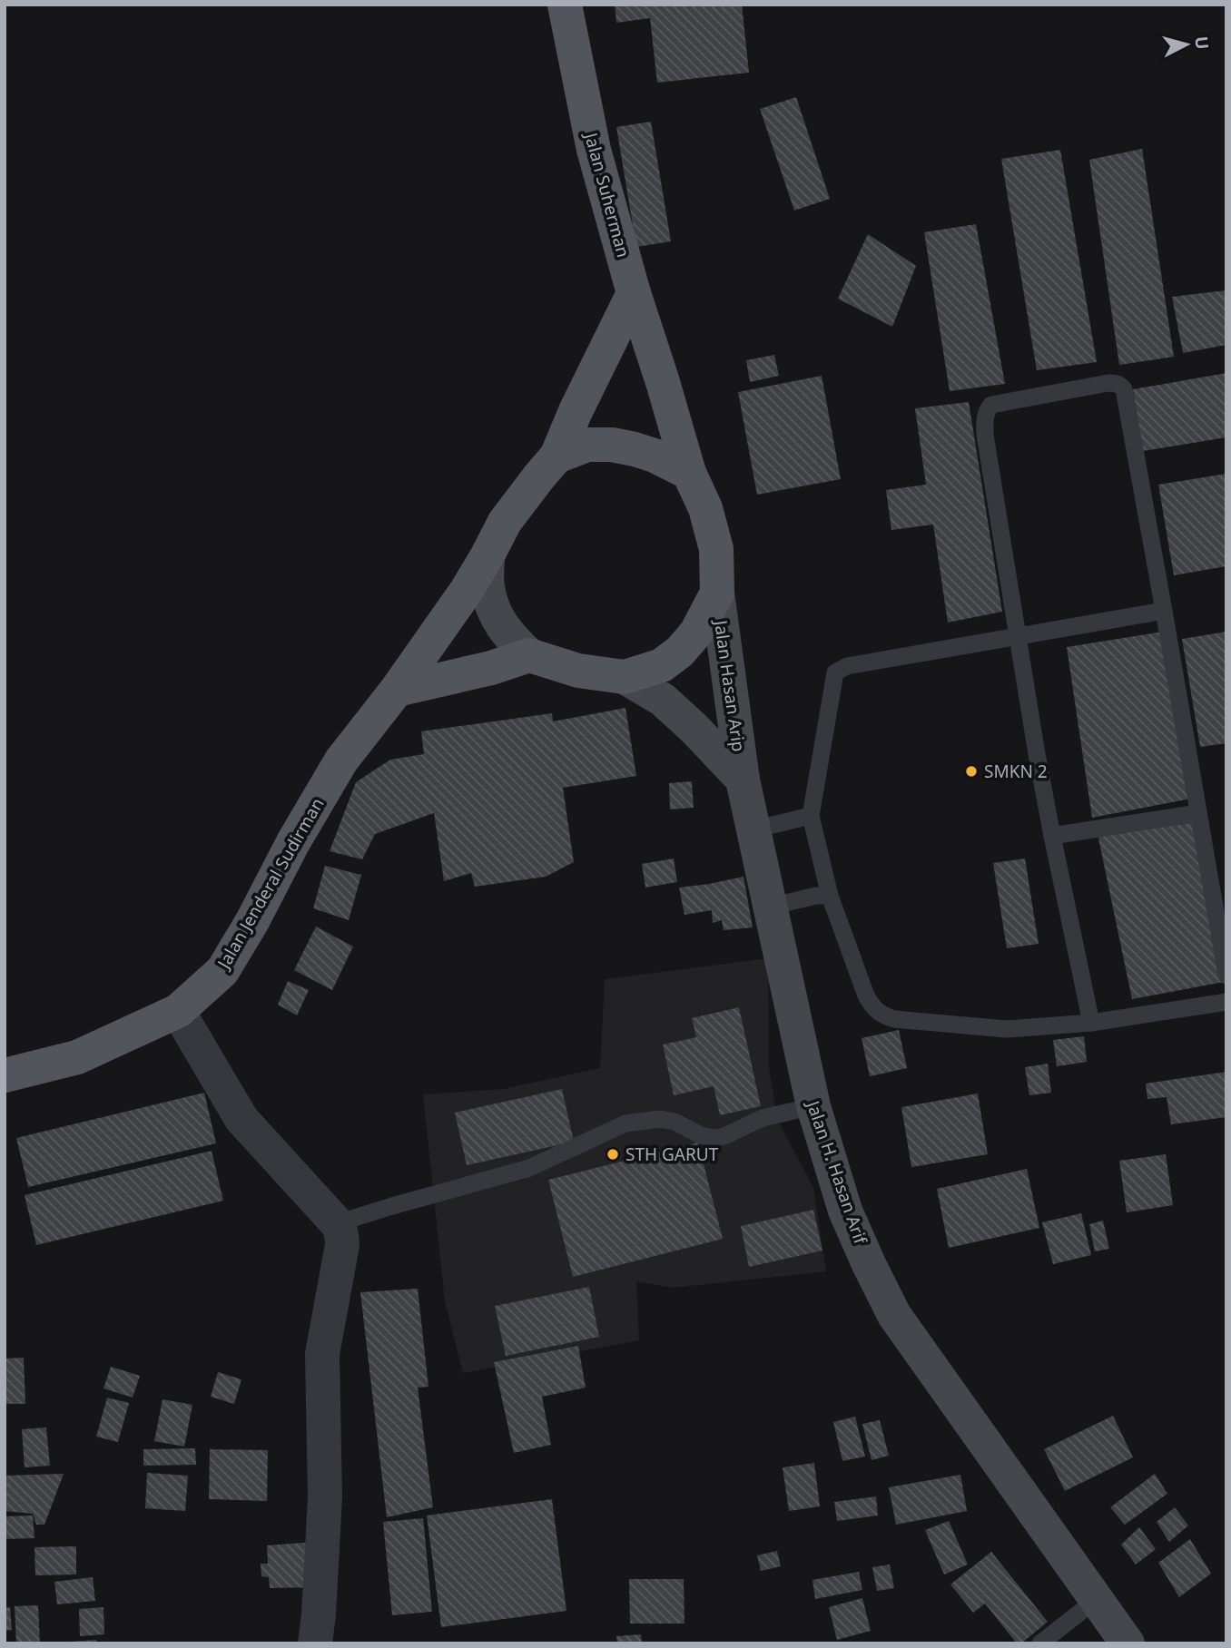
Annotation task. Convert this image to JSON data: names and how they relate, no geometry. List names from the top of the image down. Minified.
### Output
{"streets":{"main road":["Jalan Suherman","Jalan Hasan Arip","Jalan Jenderal Sudirman","Jalan H. Hasan Arif"]},"crossings":[["Jalan Hasan Arip","Jalan H. Hasan Arif"]],"places":["SMKN 2","STH GARUT"],"north":"right"}
